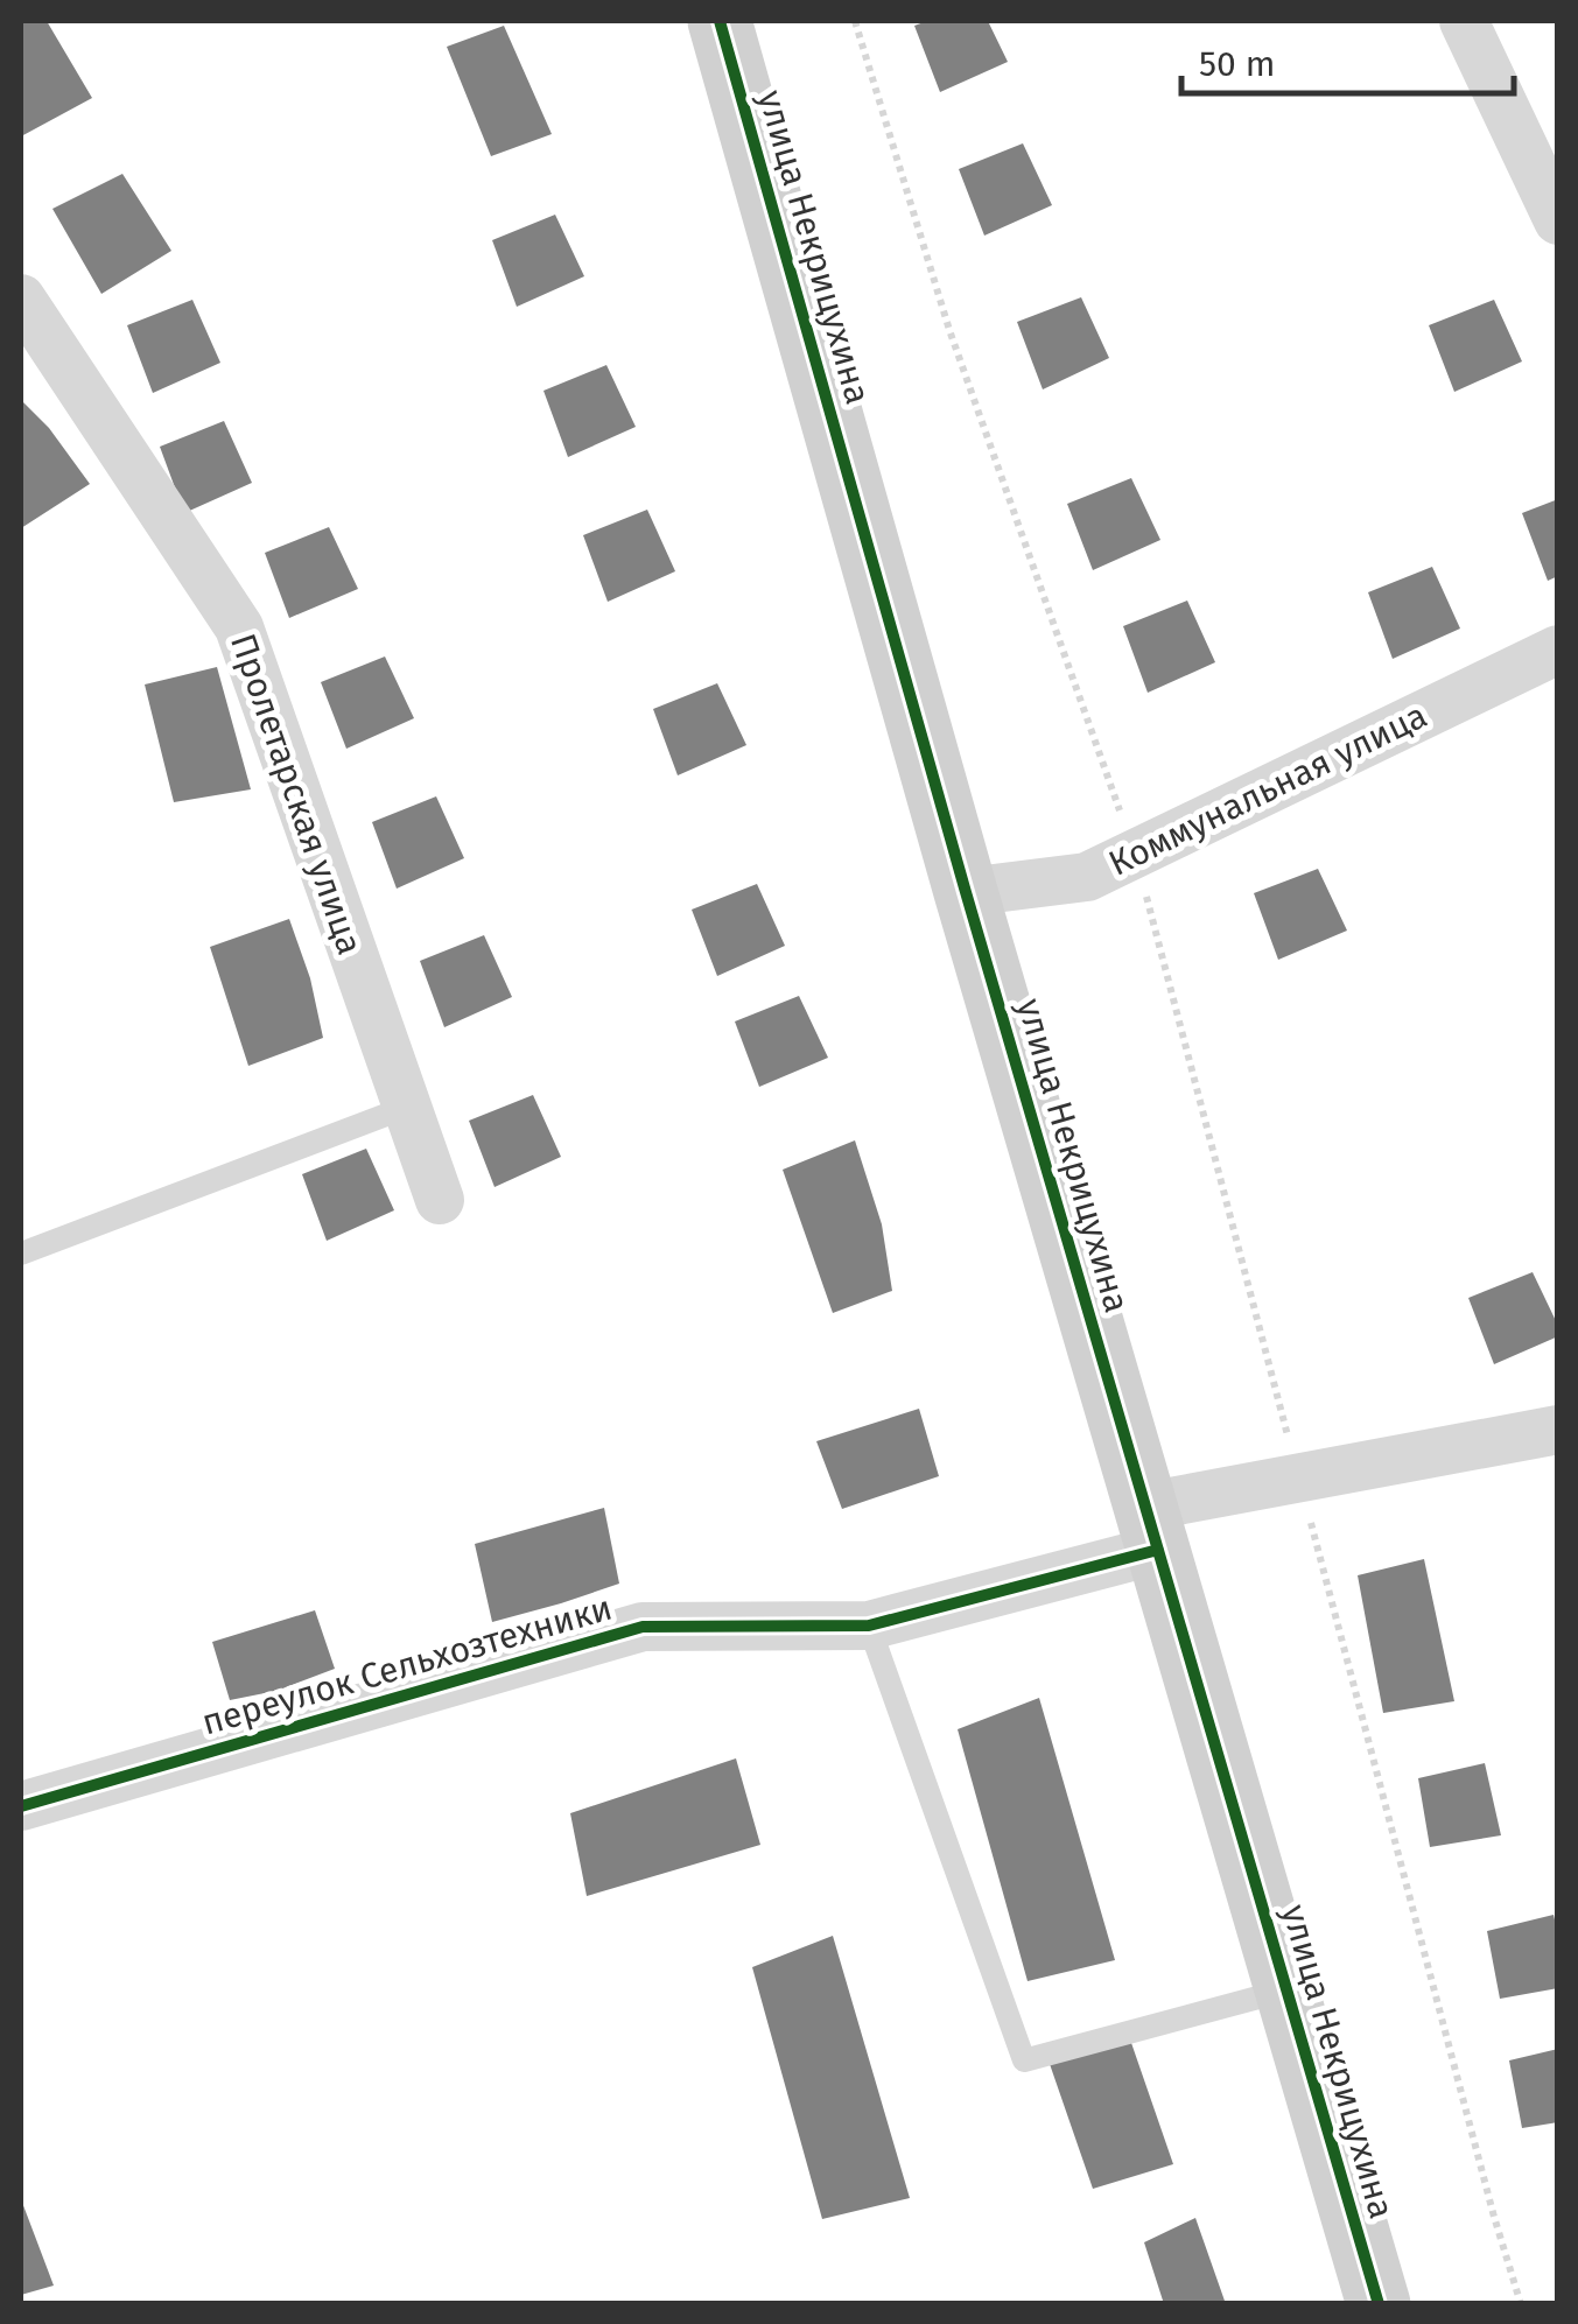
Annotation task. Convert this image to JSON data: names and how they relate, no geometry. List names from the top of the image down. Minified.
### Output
{"streets":{"street":["улица Некрицухина","Коммунальная улица","Пролетарская улица","переулок Сельхозтехники"]},"crossings":[["улица Некрицухина","Коммунальная улица"],["улица Некрицухина","переулок Сельхозтехники"]],"scale_bar":"50 m"}
